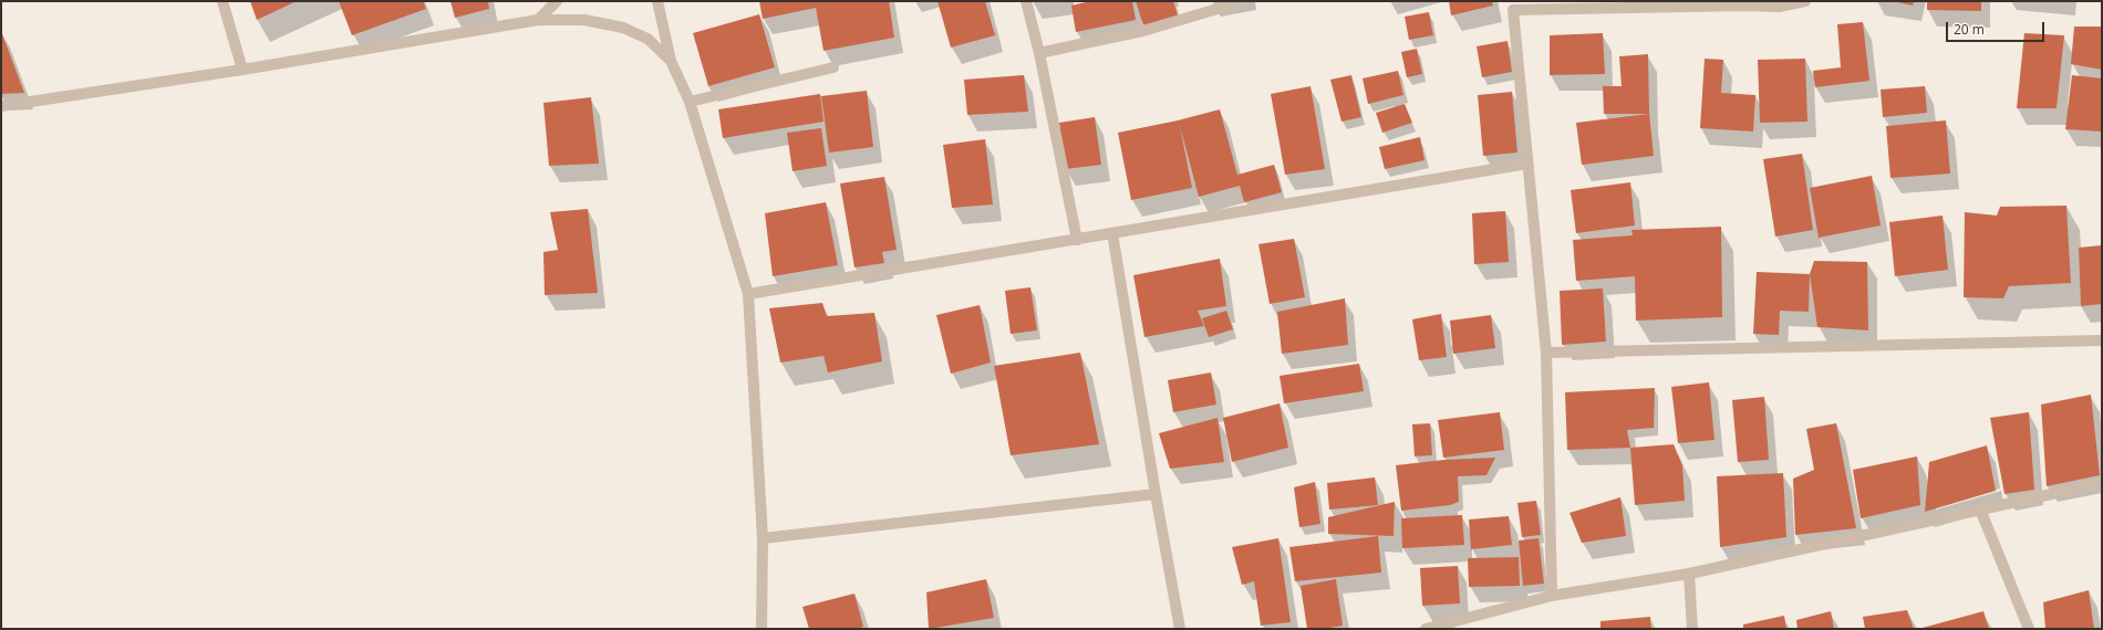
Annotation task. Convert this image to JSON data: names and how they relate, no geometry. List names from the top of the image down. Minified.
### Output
{"scale_bar":"20 m"}
